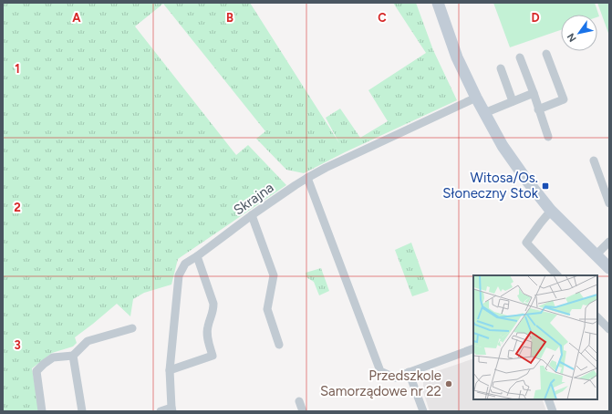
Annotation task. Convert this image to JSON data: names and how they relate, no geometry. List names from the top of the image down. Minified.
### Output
{"streets":{"street":["Skrajna"]},"places":{"transit":["Witosa/Os. Słoneczny Stok"],"other":["Przedszkole Samorządowe nr 22"]},"north":"bottom left","grid":{"columns":["A","B","C","D"],"rows":["1","2","3"]}}
